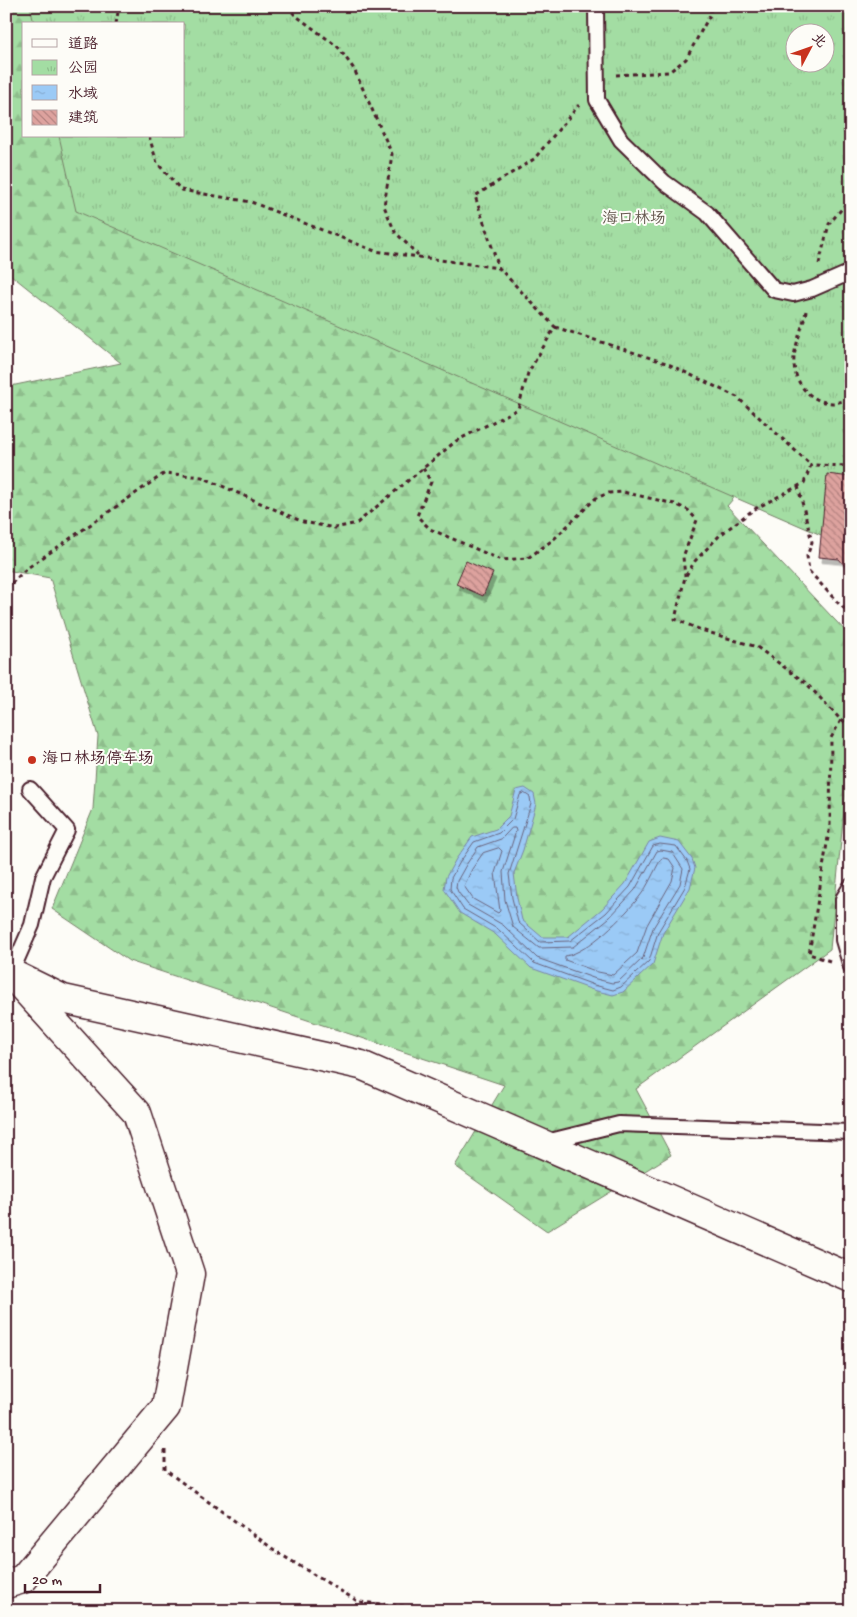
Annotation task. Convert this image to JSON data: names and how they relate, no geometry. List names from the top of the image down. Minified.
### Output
{"parks":["海口林场"],"places":["海口林场停车场"],"legend":["道路","公园","水域","建筑"],"scale_bar":"20 m","north":"top right"}
